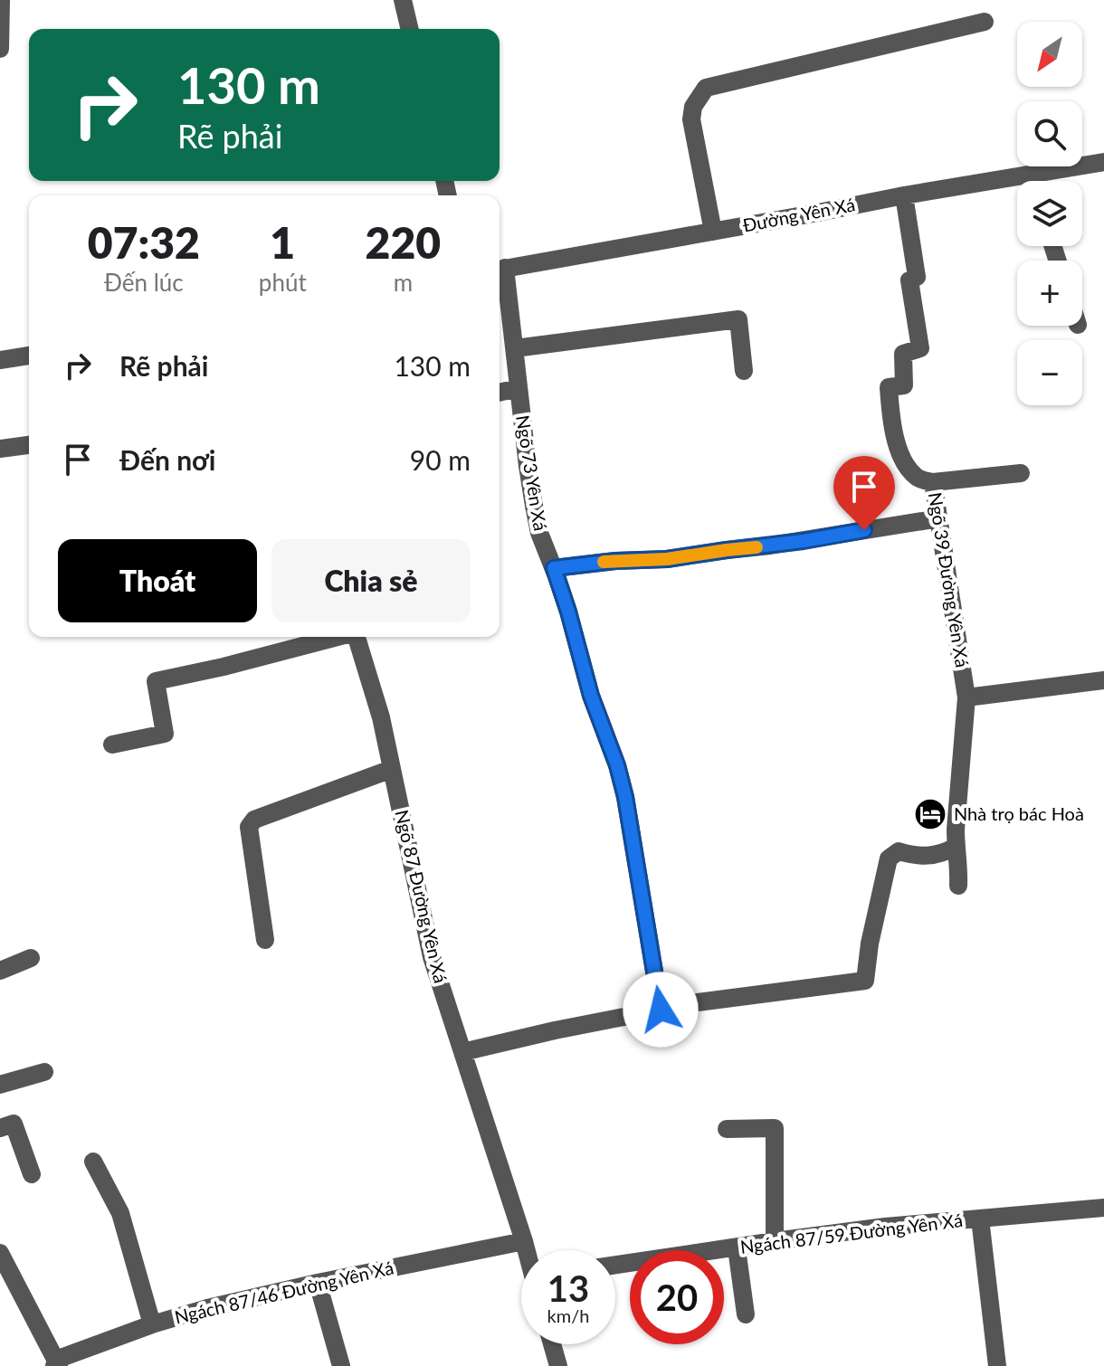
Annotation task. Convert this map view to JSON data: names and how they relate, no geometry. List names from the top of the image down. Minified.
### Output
{"streets":{"street":["Đường Yên Xá","Ngõ 73 Yên Xá","Ngõ 39 Đường Yên Xá","Ngõ 87 Đường Yên Xá","Ngách 87/59 Đường Yên Xá","Ngách 87/46 Đường Yên Xá"]},"crossings":[["Đường Yên Xá","Ngõ 73 Yên Xá"],["Đường Yên Xá","Ngõ 39 Đường Yên Xá"],["Ngõ 87 Đường Yên Xá","Ngách 87/46 Đường Yên Xá"]],"places":{"hotel":["Nhà trọ bác Hoà"]},"north":"bottom left","page":{"map_buttons":["+","−"],"turn":["130 m","Rẽ phải"],"eta":["07:32","Đến lúc","1","phút","220","m"],"list":[{"name":"Rẽ phải","value":"130 m"},{"name":"Đến nơi","value":"90 m"}],"buttons":["Thoát","Chia sẻ"],"speed":"13 km/h","limit":"20"}}
